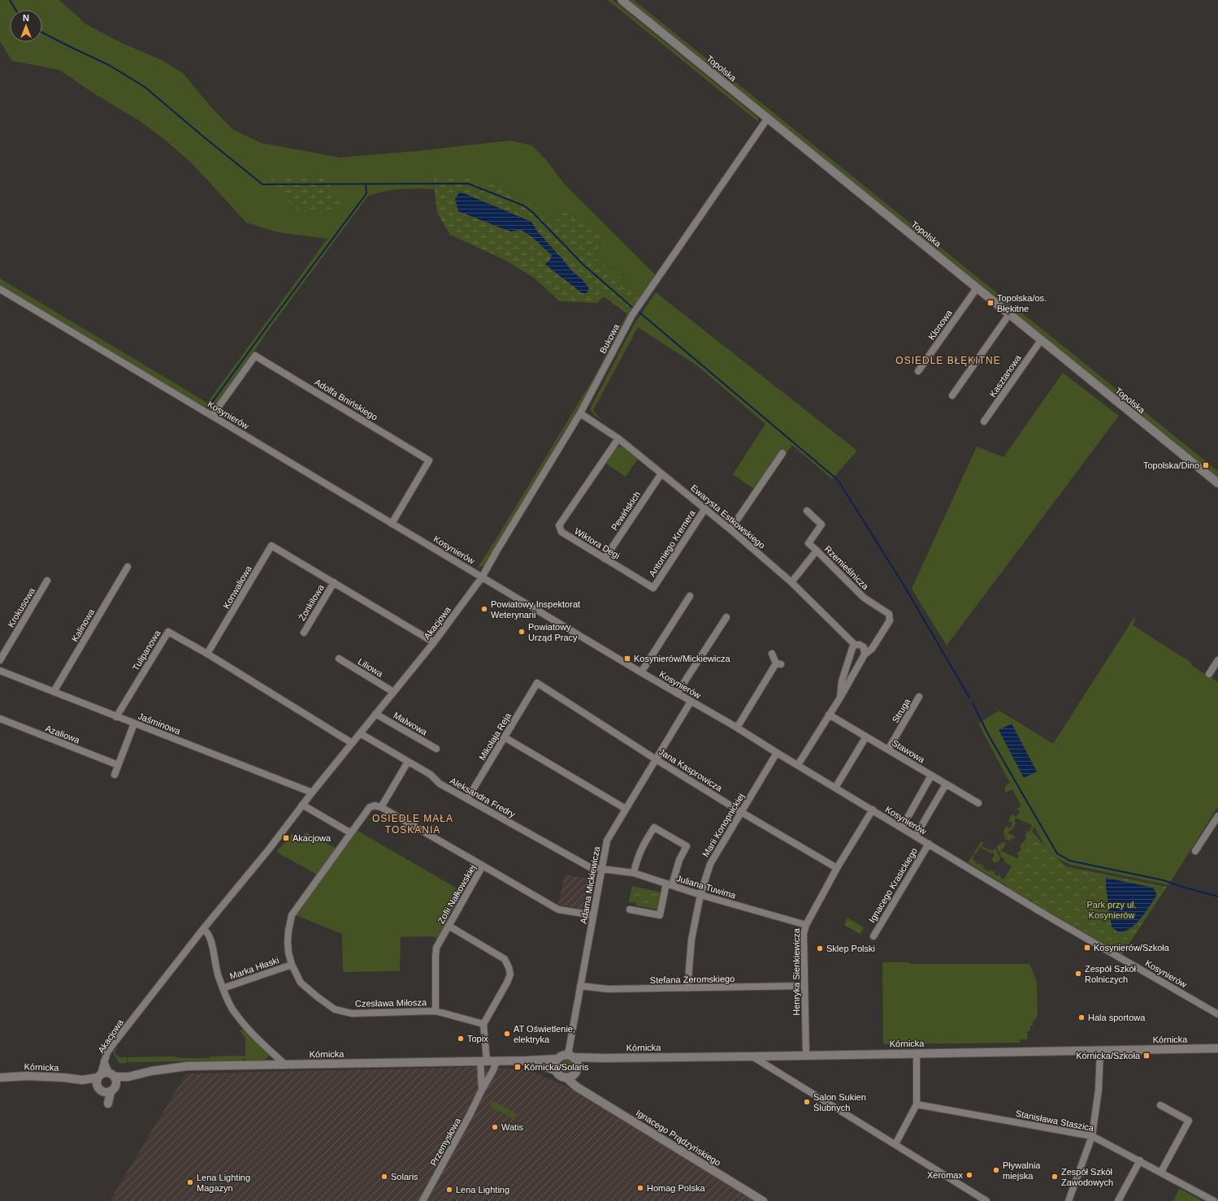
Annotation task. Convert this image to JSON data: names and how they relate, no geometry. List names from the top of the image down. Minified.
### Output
{"streets":{"street":["Topolska","Klonowa","Bukowa","Kasztanowa","Adolfa Bnińskiego","Kosynierów","Pewińskich","Ewarysta Estkowskiego","Wiktora Degi","Antoniego Kremera","Rzemieślnicza","Konwaliowa","Żonkilowa","Krokusowa","Akacjowa","Kalinowa","Tulipanowa","Liliowa","Struga","Jaśminowa","Malwowa","Azaliowa","Mikołaja Reja","Stawowa","Jana Kasprowicza","Aleksandra Fredry","Marii Konopnickiej","Adama Mickiewicza","Ignacego Krasickiego","Juliana Tuwima","Zofii Nałkowskiej","Marka Hłaski","Henryka Sienkiewicza","Stefana Żeromskiego","Czesława Miłosza","Kórnicka","Stanisława Staszica","Ignacego Prądzyńskiego","Przemysłowa"]},"crossings":[["Topolska","Klonowa"],["Topolska","Bukowa"],["Topolska","Kasztanowa"],["Bukowa","Kosynierów"],["Bukowa","Ewarysta Estkowskiego"],["Bukowa","Akacjowa"],["Adolfa Bnińskiego","Kosynierów"],["Kosynierów","Akacjowa"],["Kosynierów","Marii Konopnickiej"],["Kosynierów","Adama Mickiewicza"],["Kosynierów","Ignacego Krasickiego"],["Kosynierów","Henryka Sienkiewicza"],["Pewińskich","Ewarysta Estkowskiego"],["Pewińskich","Wiktora Degi"],["Ewarysta Estkowskiego","Wiktora Degi"],["Ewarysta Estkowskiego","Antoniego Kremera"],["Ewarysta Estkowskiego","Rzemieślnicza"],["Wiktora Degi","Antoniego Kremera"],["Konwaliowa","Żonkilowa"],["Konwaliowa","Akacjowa"],["Konwaliowa","Tulipanowa"],["Akacjowa","Liliowa"],["Akacjowa","Jaśminowa"],["Akacjowa","Malwowa"],["Akacjowa","Aleksandra Fredry"],["Akacjowa","Kórnicka"],["Kalinowa","Jaśminowa"],["Tulipanowa","Jaśminowa"],["Struga","Stawowa"],["Mikołaja Reja","Jana Kasprowicza"],["Mikołaja Reja","Aleksandra Fredry"],["Jana Kasprowicza","Marii Konopnickiej"],["Jana Kasprowicza","Adama Mickiewicza"],["Jana Kasprowicza","Henryka Sienkiewicza"],["Aleksandra Fredry","Adama Mickiewicza"],["Aleksandra Fredry","Juliana Tuwima"],["Marii Konopnickiej","Juliana Tuwima"],["Marii Konopnickiej","Stefana Żeromskiego"],["Adama Mickiewicza","Juliana Tuwima"],["Adama Mickiewicza","Zofii Nałkowskiej"],["Adama Mickiewicza","Stefana Żeromskiego"],["Adama Mickiewicza","Kórnicka"],["Adama Mickiewicza","Ignacego Prądzyńskiego"],["Juliana Tuwima","Henryka Sienkiewicza"],["Zofii Nałkowskiej","Czesława Miłosza"],["Marka Hłaski","Czesława Miłosza"],["Henryka Sienkiewicza","Stefana Żeromskiego"],["Henryka Sienkiewicza","Kórnicka"],["Czesława Miłosza","Przemysłowa"],["Kórnicka","Ignacego Prądzyńskiego"],["Kórnicka","Przemysłowa"]],"districts":["OSIEDLE BŁĘKITNE","OSIEDLE MAŁA TOSKANIA"],"parks":["Park przy ul. Kosynierów"],"places":{"transit":["Topolska/os. Błękitne","Topolska/Dino","Kosynierów/Mickiewicza","Akacjowa","Kosynierów/Szkoła","Kórnicka/Szkoła","Kórnicka/Solaris"],"other":["Powiatowy Inspektorat Weterynarii","Powiatowy Urząd Pracy","Sklep Polski","Zespół Szkół Rolniczych","Hala sportowa","AT Oświetlenie, elektryka","Topix","Salon Sukien Ślubnych","Watis","Pływalnia miejska","Xeromax","Solaris","Zespół Szkół Zawodowych","Lena Lighting Magazyn","Homag Polska","Lena Lighting"]},"north":"top"}
